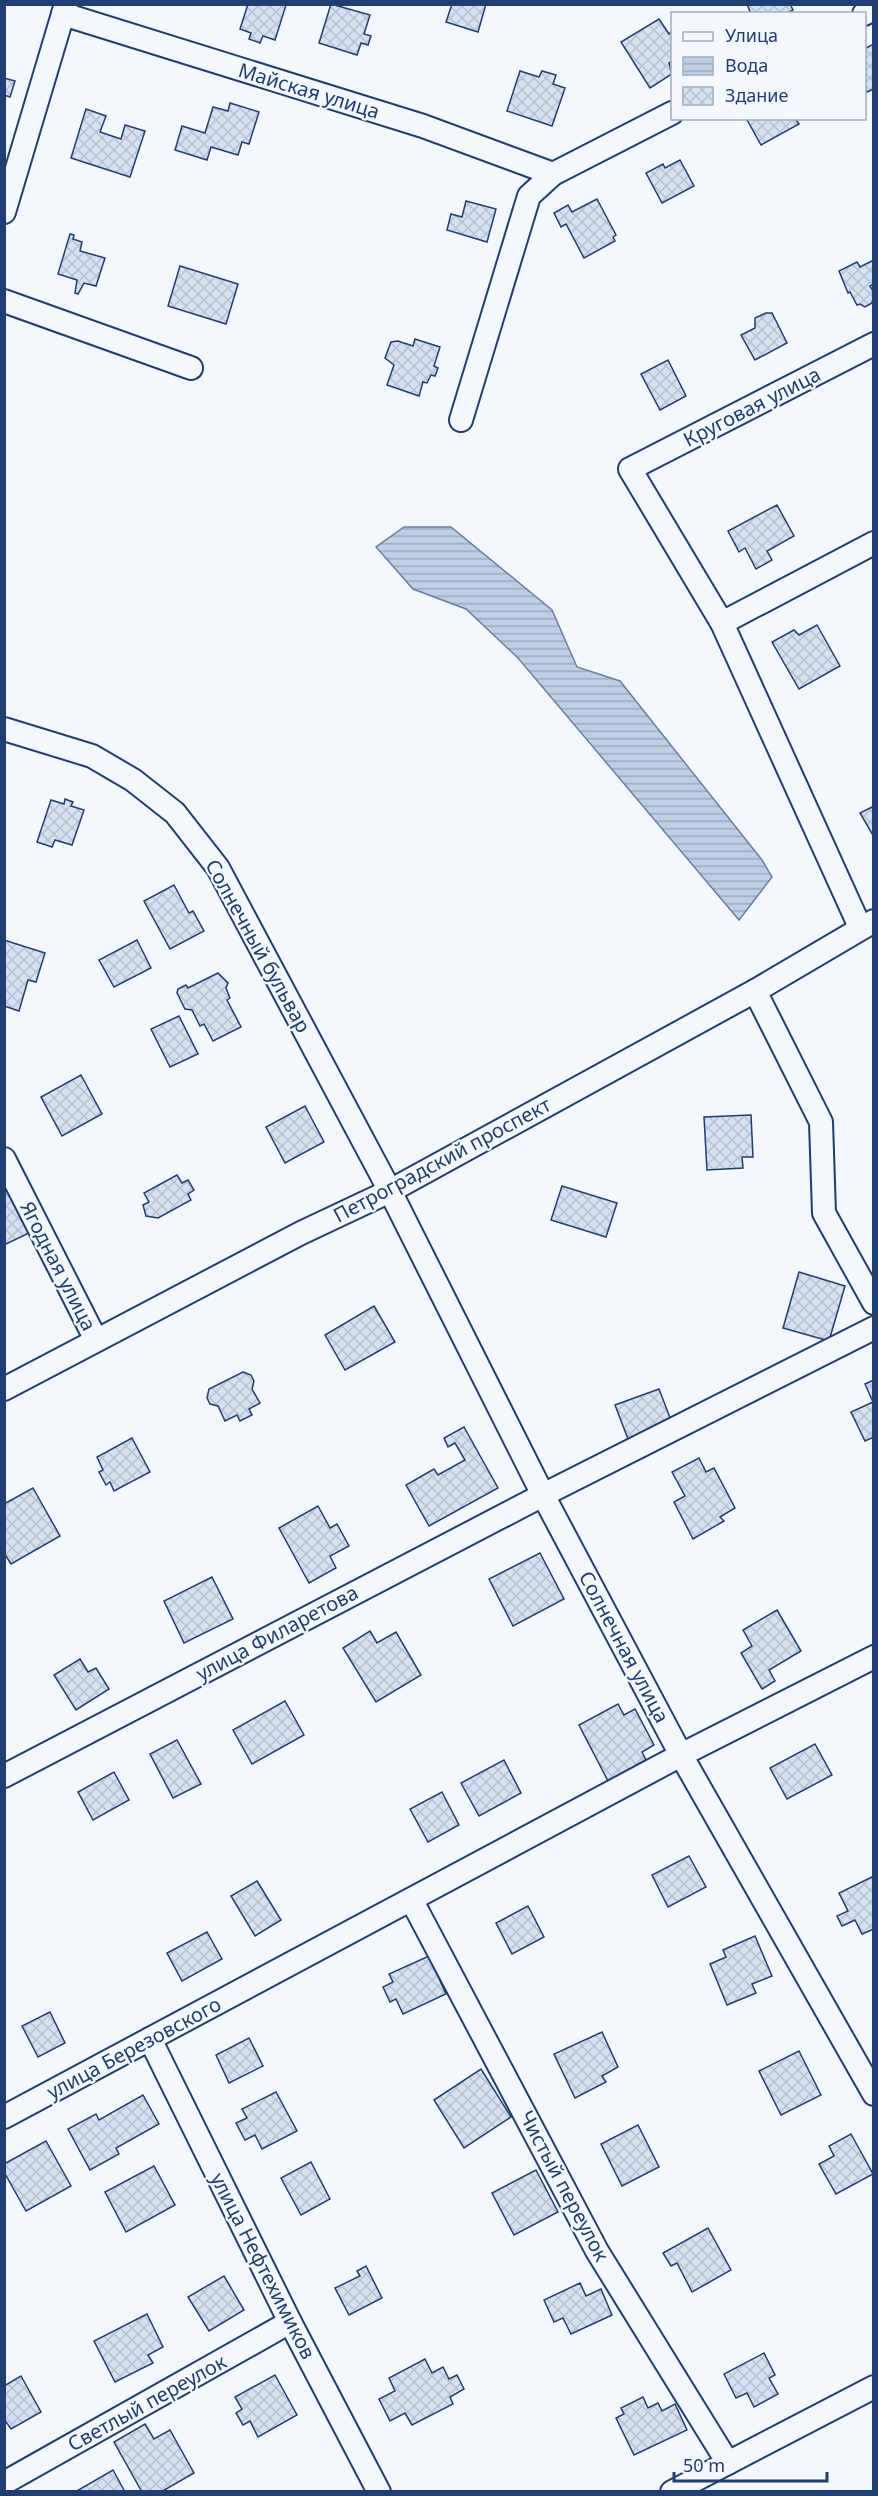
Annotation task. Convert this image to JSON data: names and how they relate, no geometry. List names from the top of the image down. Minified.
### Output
{"streets":{"street":["Майская улица","Круговая улица","Солнечный бульвар","Петроградский проспект","Ягодная улица","улица Филаретова","Солнечная улица","улица Березовского","Чистый переулок","улица Нефтехимиков","Светлый переулок"]},"crossings":[["Солнечный бульвар","Петроградский проспект"],["Солнечный бульвар","Солнечная улица"],["Петроградский проспект","Ягодная улица"],["Петроградский проспект","Солнечная улица"],["улица Филаретова","Солнечная улица"],["Солнечная улица","улица Березовского"],["улица Березовского","Чистый переулок"],["улица Березовского","улица Нефтехимиков"],["улица Нефтехимиков","Светлый переулок"]],"legend":["Улица","Вода","Здание"],"scale_bar":"50 m"}
